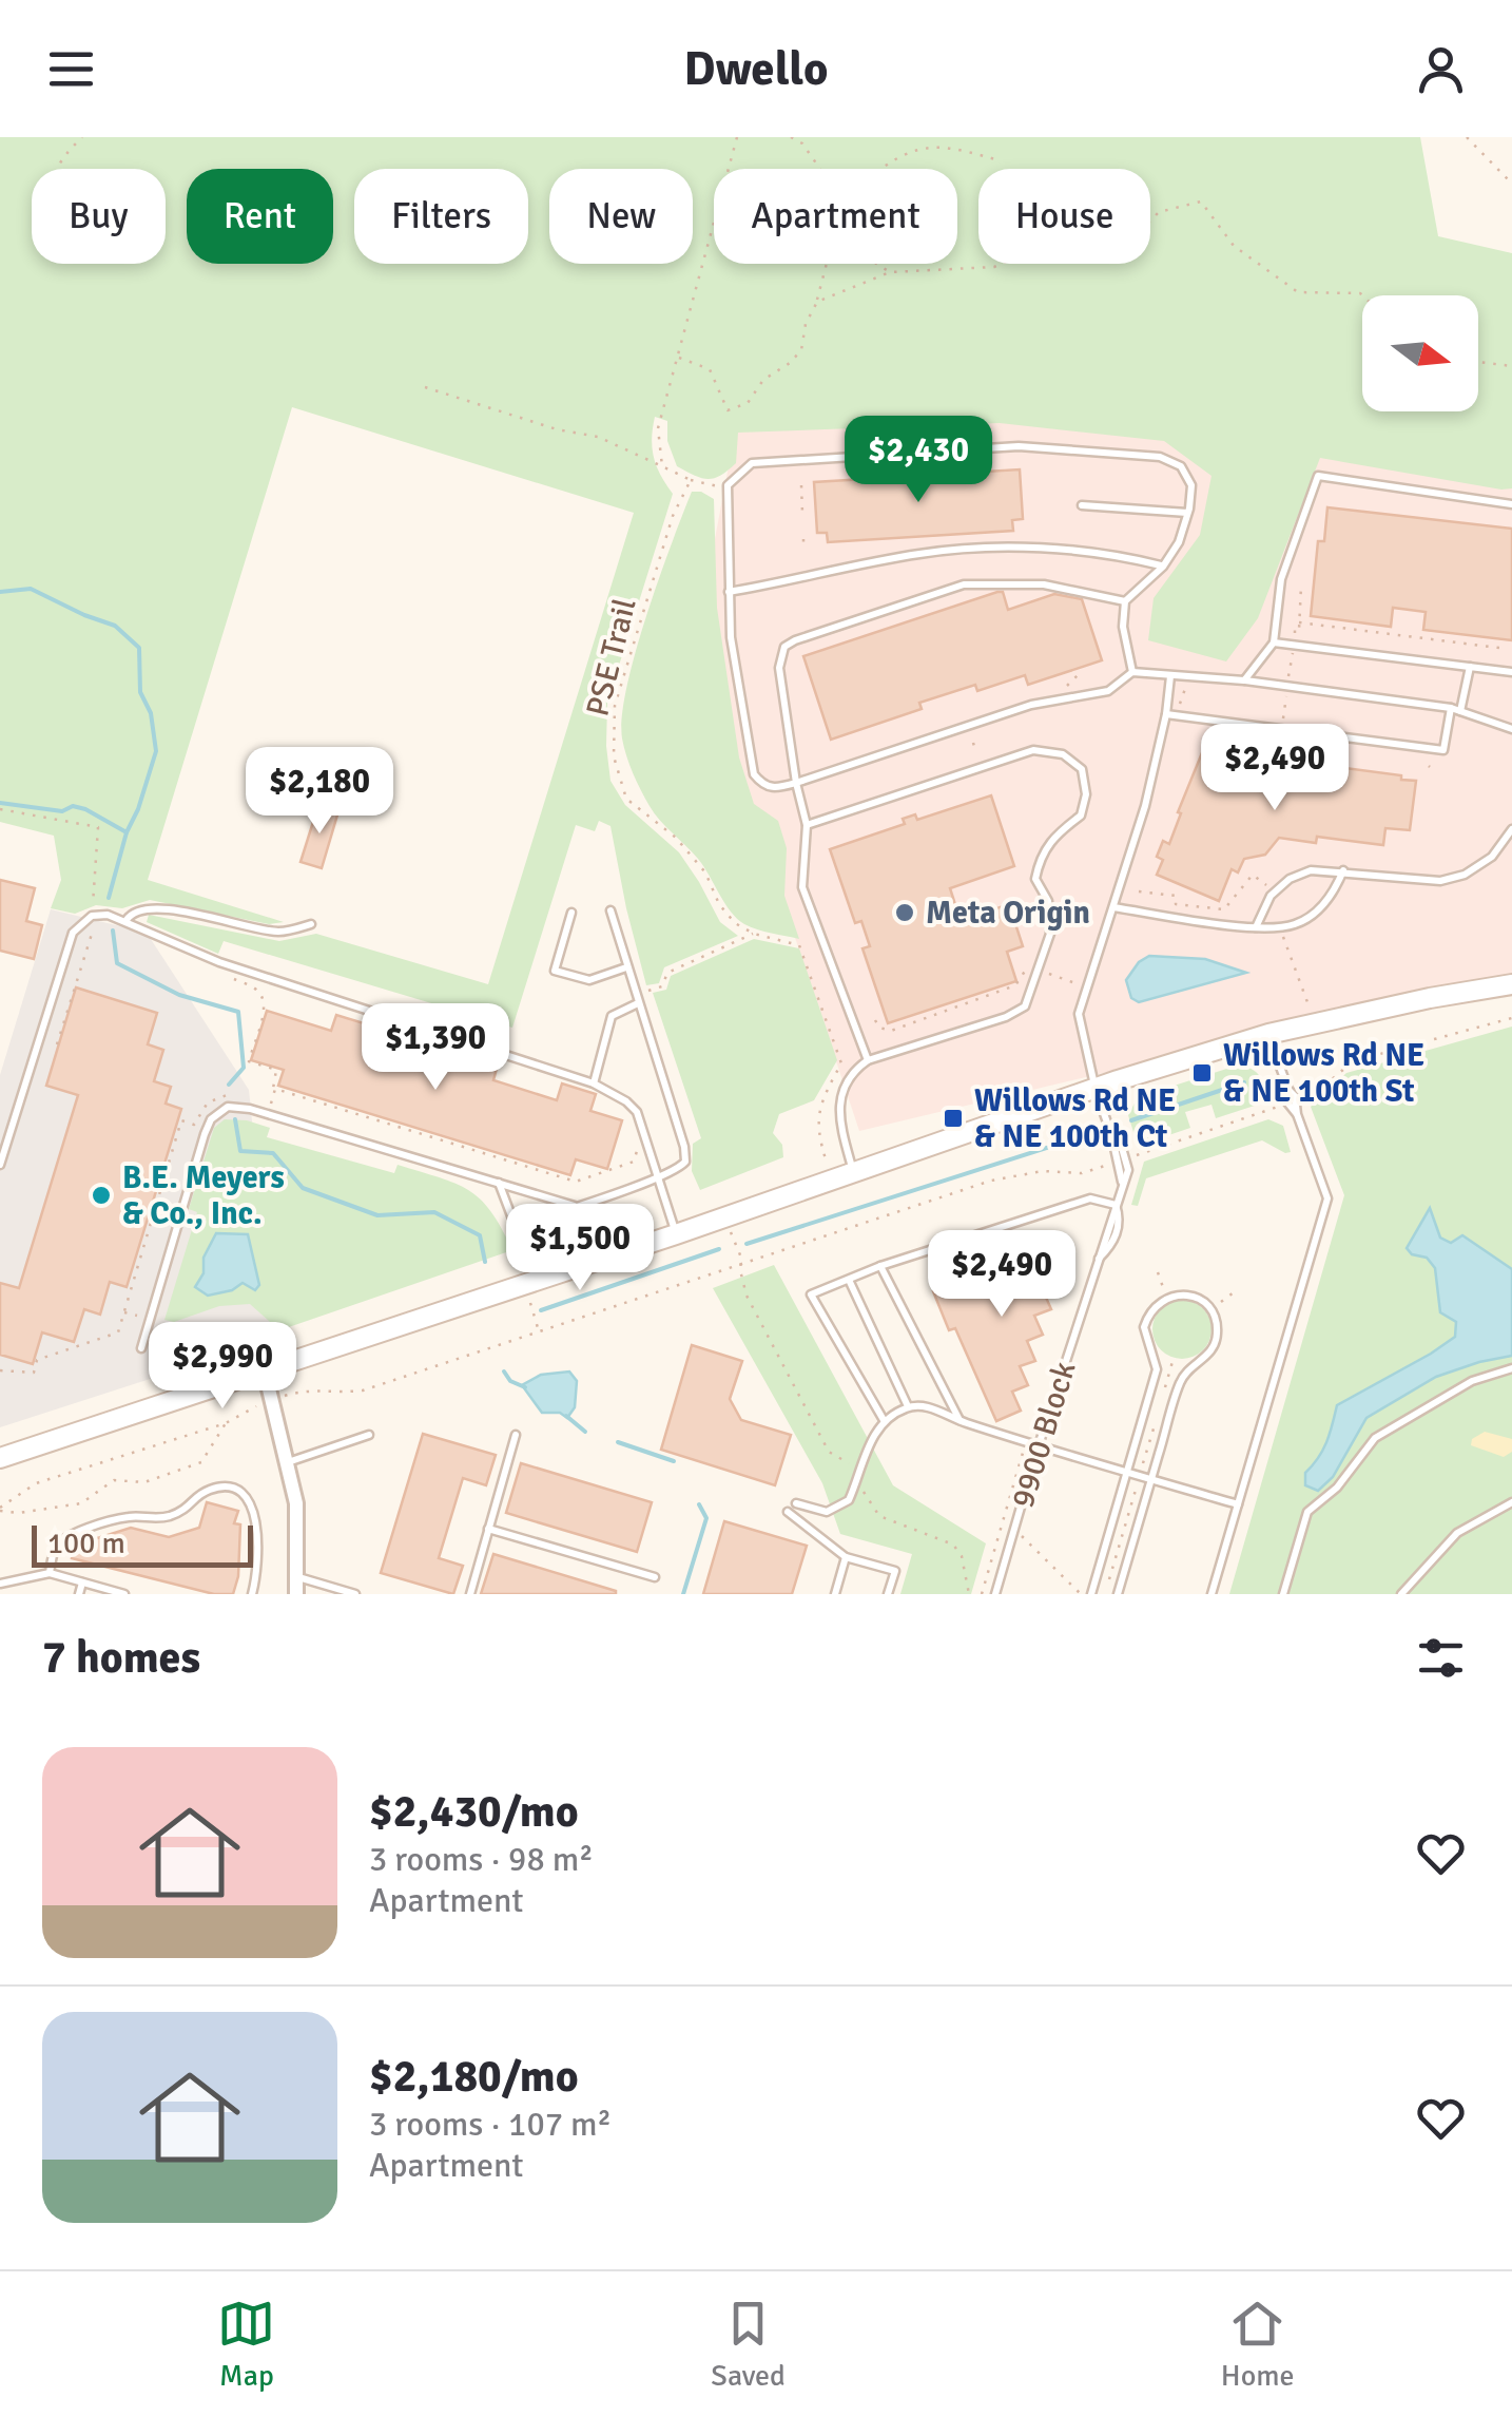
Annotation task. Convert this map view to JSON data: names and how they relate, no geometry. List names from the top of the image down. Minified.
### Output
{"streets":{"lane":["9900 Block"],"path":["PSE Trail"]},"places":{"other":["Meta Origin","B.E. Meyers & Co., Inc."],"transit":["Willows Rd NE & NE 100th St","Willows Rd NE & NE 100th Ct"]},"scale_bar":"100 m","north":"right","page":{"header":"Dwello","chip":["Buy","Rent","Filters","New","Apartment","House"],"price":["$2,430","$2,490","$2,180","$1,390","$1,500","$2,490","$2,990"],"scale":"100 m","heading":"7 homes","list":[{"name":"$2,430/mo","note":"3 rooms · 98 m² · Apartment"},{"name":"$2,180/mo","note":"3 rooms · 107 m² · Apartment"}],"tabs":["Map","Saved","Home"]}}
